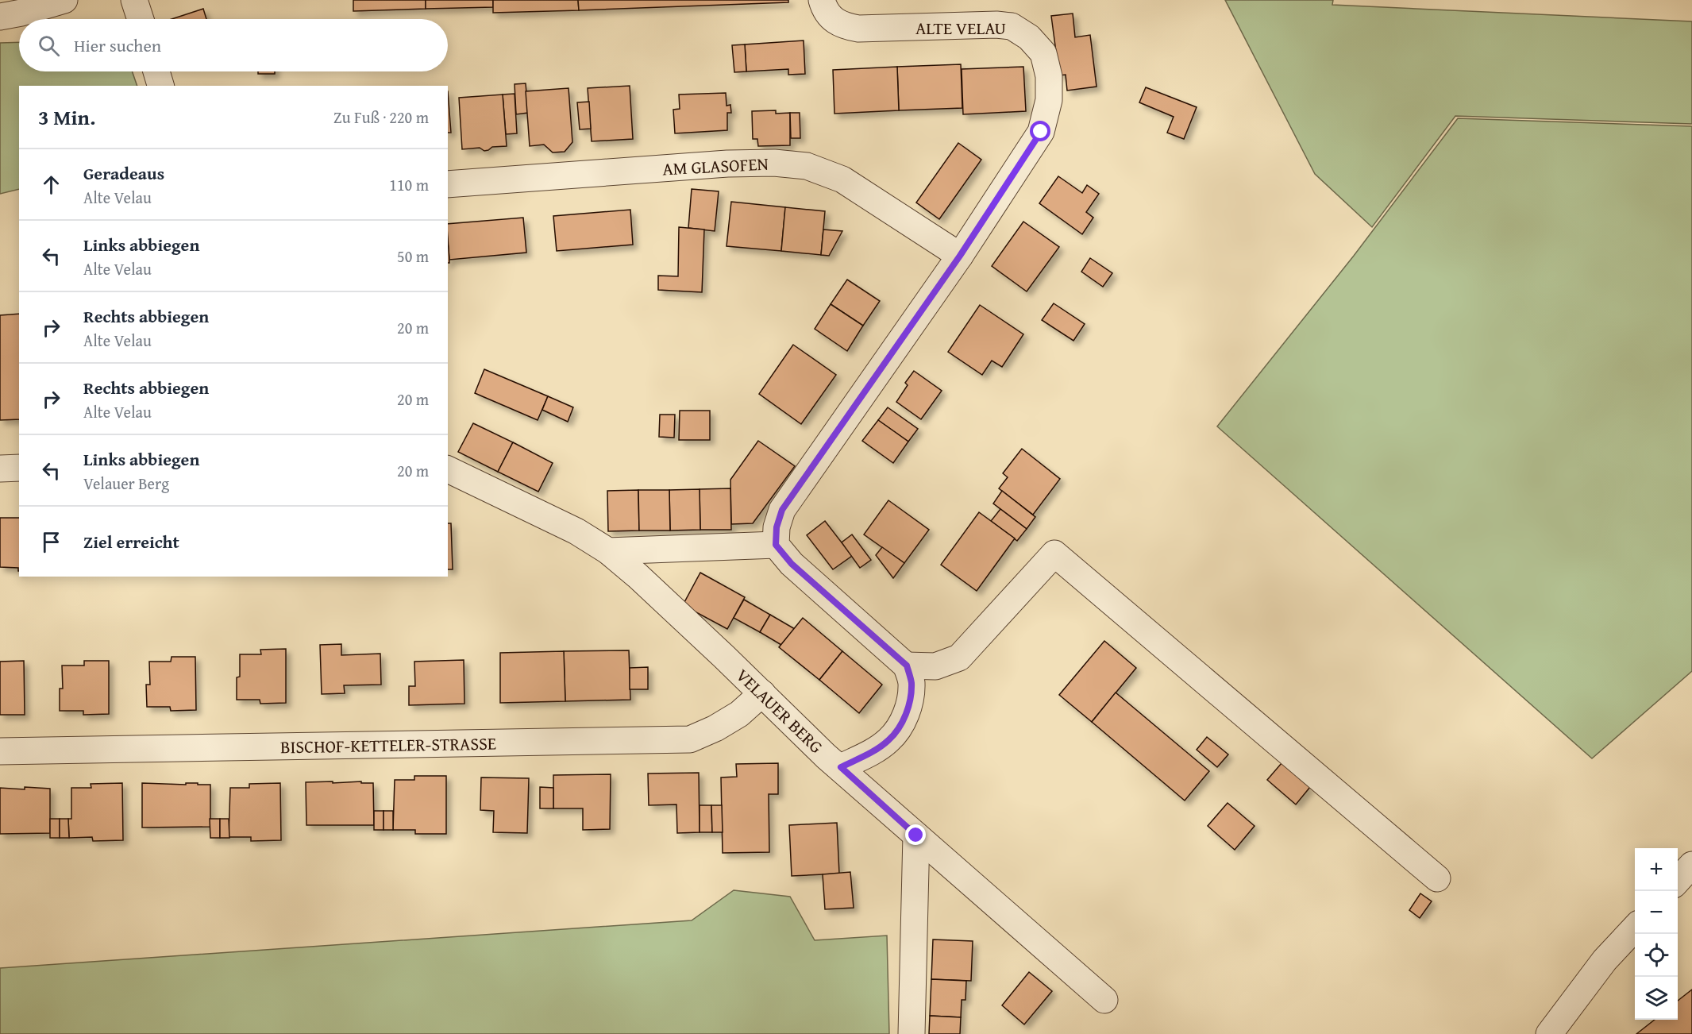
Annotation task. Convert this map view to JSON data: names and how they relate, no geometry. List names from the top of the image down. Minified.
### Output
{"streets":{"street":["ALTE VELAU","AM GLASOFEN","VELAUER BERG","BISCHOF-KETTELER-STRASSE"]},"crossings":[["ALTE VELAU","AM GLASOFEN"],["VELAUER BERG","BISCHOF-KETTELER-STRASSE"]],"page":{"search":"Hier suchen","heading":["3 Min.","Zu Fuß · 220 m"],"list":[["Geradeaus","Alte Velau","110 m"],["Links abbiegen","Alte Velau","50 m"],["Rechts abbiegen","Alte Velau","20 m"],["Rechts abbiegen","Alte Velau","20 m"],["Links abbiegen","Velauer Berg","20 m"],"Ziel erreicht"],"map_buttons":["+","−"]}}
